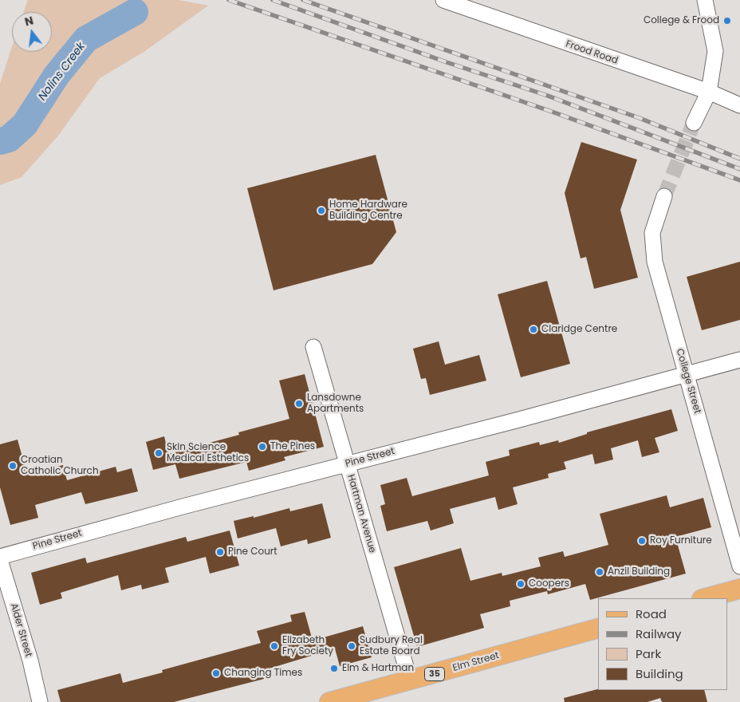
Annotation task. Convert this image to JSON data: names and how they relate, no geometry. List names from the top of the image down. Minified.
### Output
{"streets":{"main road":["Elm Street","35"],"street":["Frood Road","College Street","Pine Street","Hartman Avenue","Alder Street"]},"crossings":[["College Street","Pine Street"],["Pine Street","Hartman Avenue"],["Hartman Avenue","Elm Street"]],"water":["Nolins Creek"],"places":["College & Frood","Home Hardware Building Centre","Claridge Centre","Lansdowne Apartments","The Pines","Skin Science Medical Esthetics","Croatian Catholic Church","Roy Furniture","Pine Court","Anzil Building","Coopers","Elizabeth Fry Society","Sudbury Real Estate Board","Elm & Hartman","Changing Times"],"legend":["Road","Railway","Park","Building"],"north":"top"}
